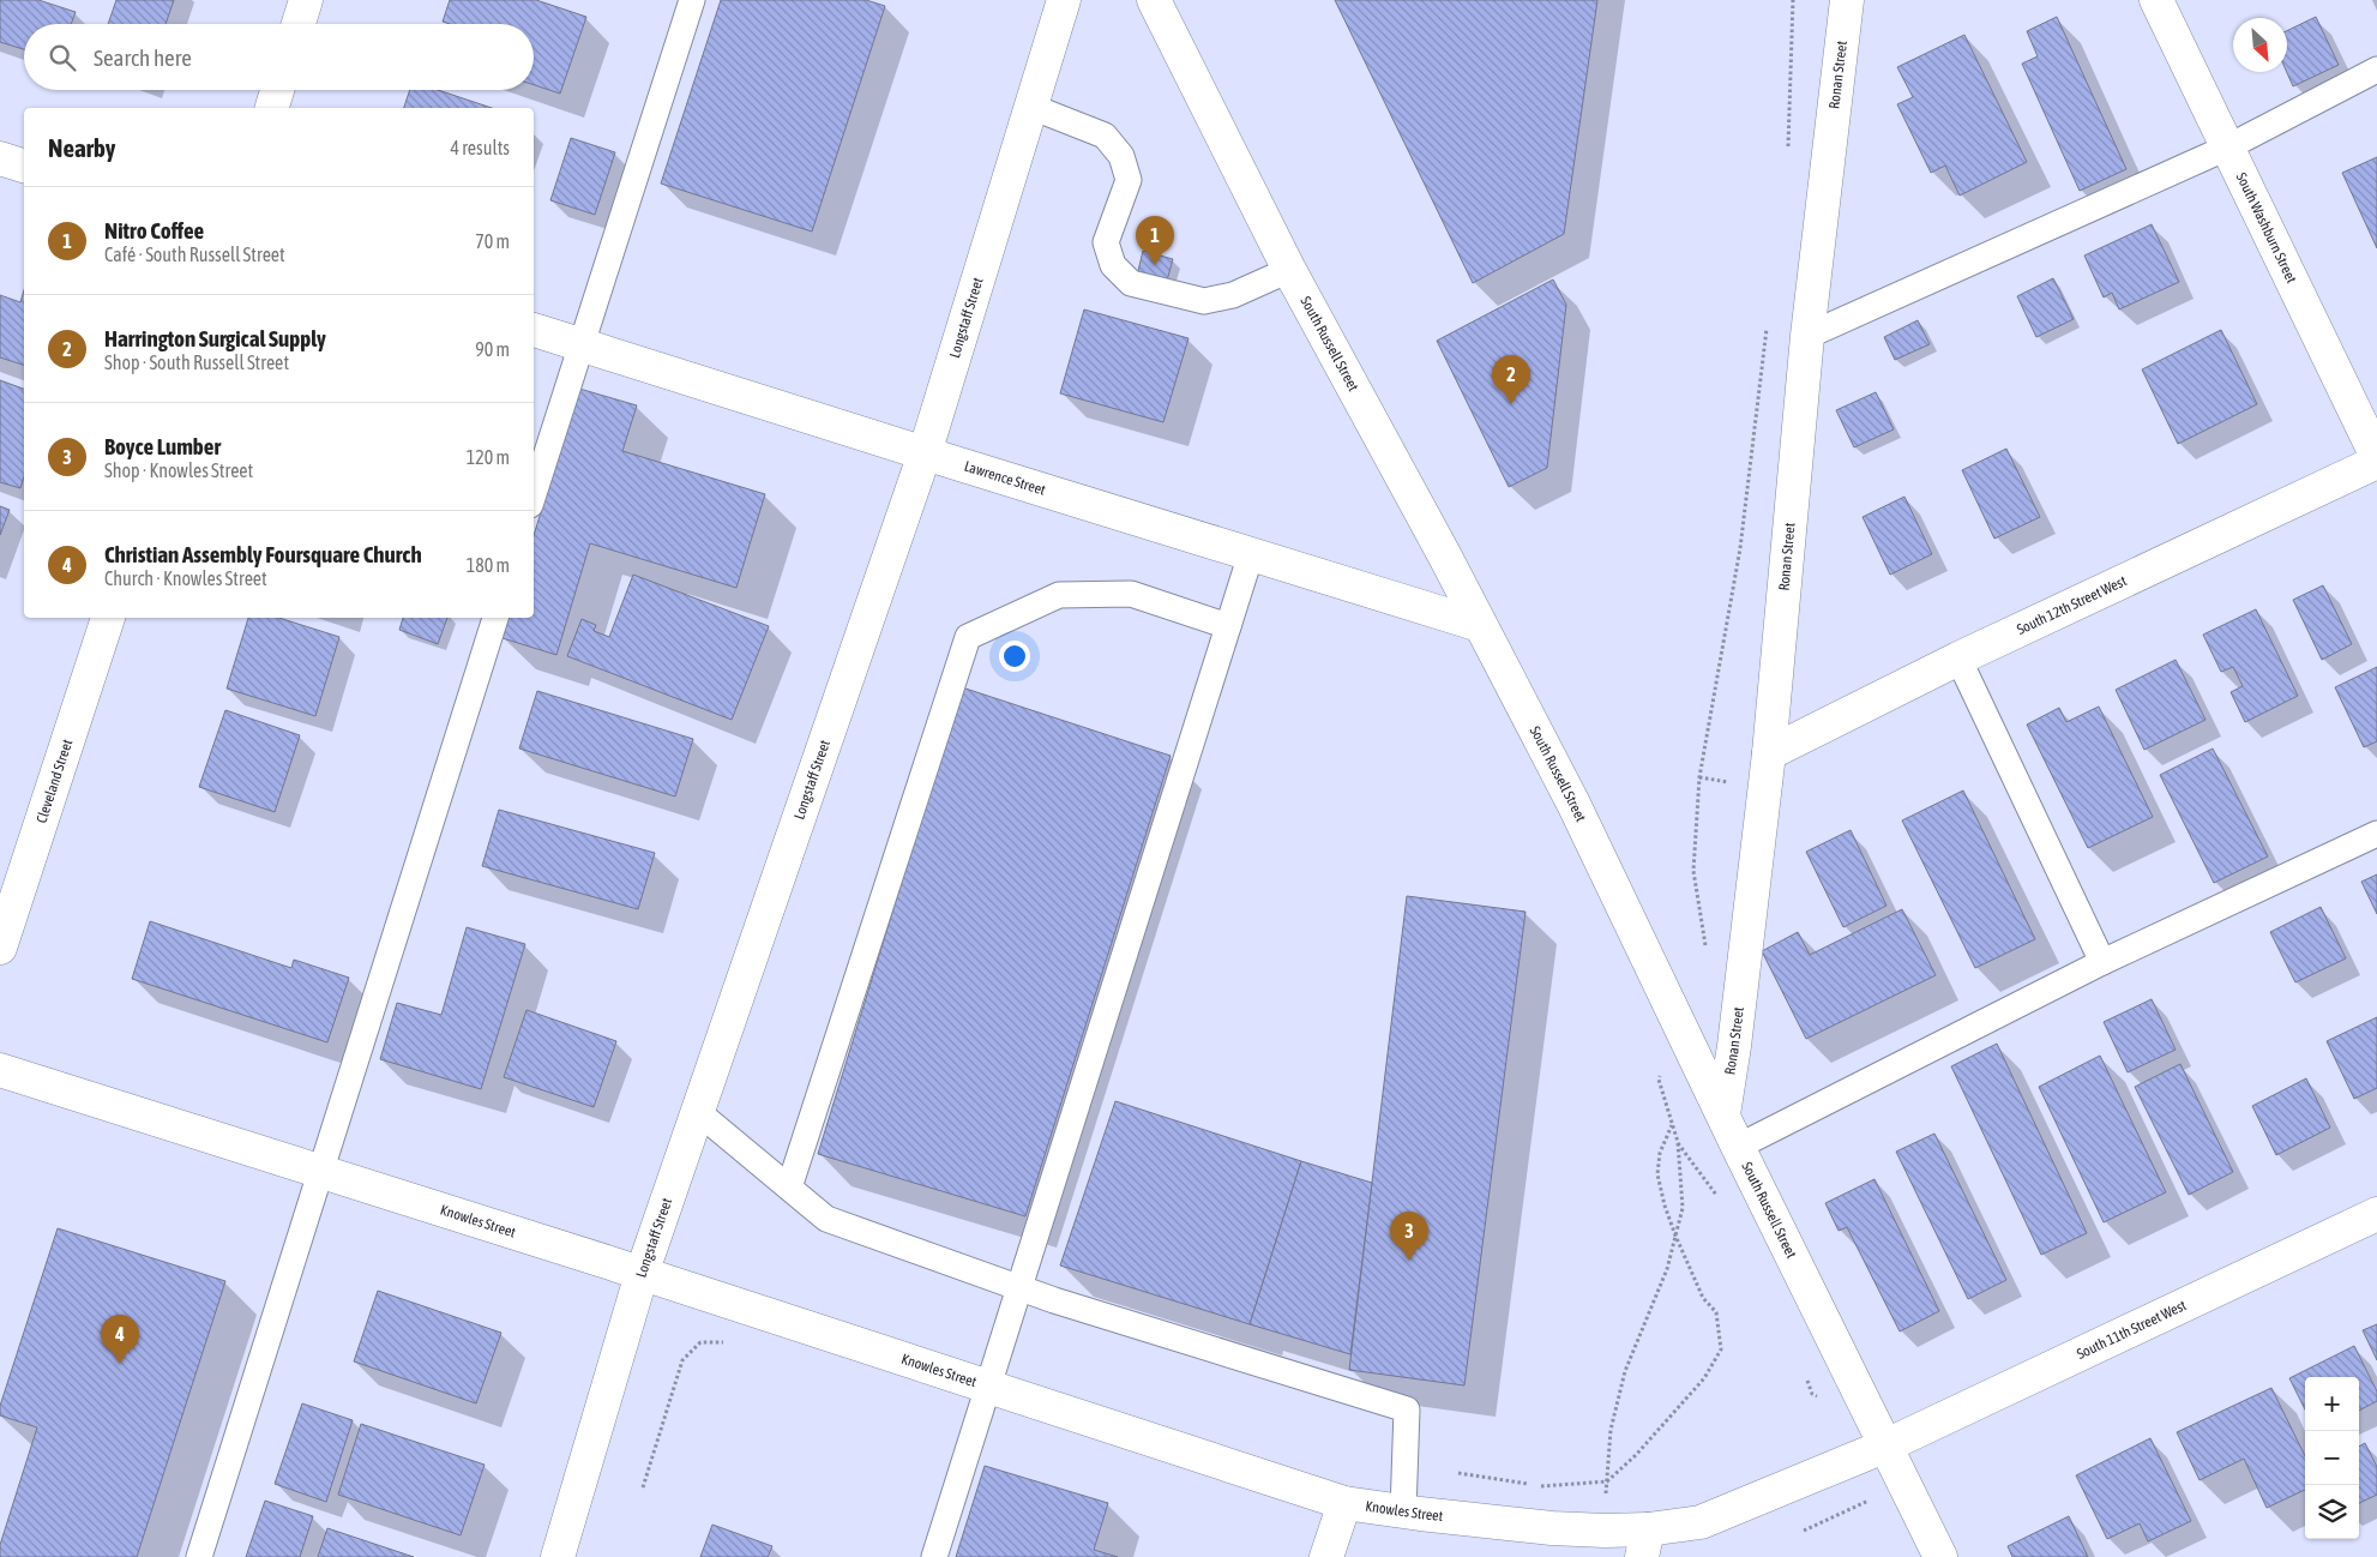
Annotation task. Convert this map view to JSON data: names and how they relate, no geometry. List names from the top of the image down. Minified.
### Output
{"streets":{"street":["Ronan Street","South Washburn Street","Longstaff Street","South Russell Street","Lawrence Street","South 12th Street West","Cleveland Street","Knowles Street","South 11th Street West"]},"crossings":[["Ronan Street","South Russell Street"],["Ronan Street","South 12th Street West"],["South Washburn Street","South 12th Street West"],["Longstaff Street","Lawrence Street"],["Longstaff Street","Knowles Street"],["South Russell Street","Lawrence Street"],["South Russell Street","Knowles Street"],["South Russell Street","South 11th Street West"],["Knowles Street","South 11th Street West"]],"north":"bottom right","page":{"search":"Search here","heading":["Nearby","4 results"],"list":[{"mark":"1","name":"Nitro Coffee","note":"Café · South Russell Street","value":"70 m"},{"mark":"2","name":"Harrington Surgical Supply","note":"Shop · South Russell Street","value":"90 m"},{"mark":"3","name":"Boyce Lumber","note":"Shop · Knowles Street","value":"120 m"},{"mark":"4","name":"Christian Assembly Foursquare Church","note":"Church · Knowles Street","value":"180 m"}],"pins":["1","2","3","4"],"map_buttons":["+","−"]}}
